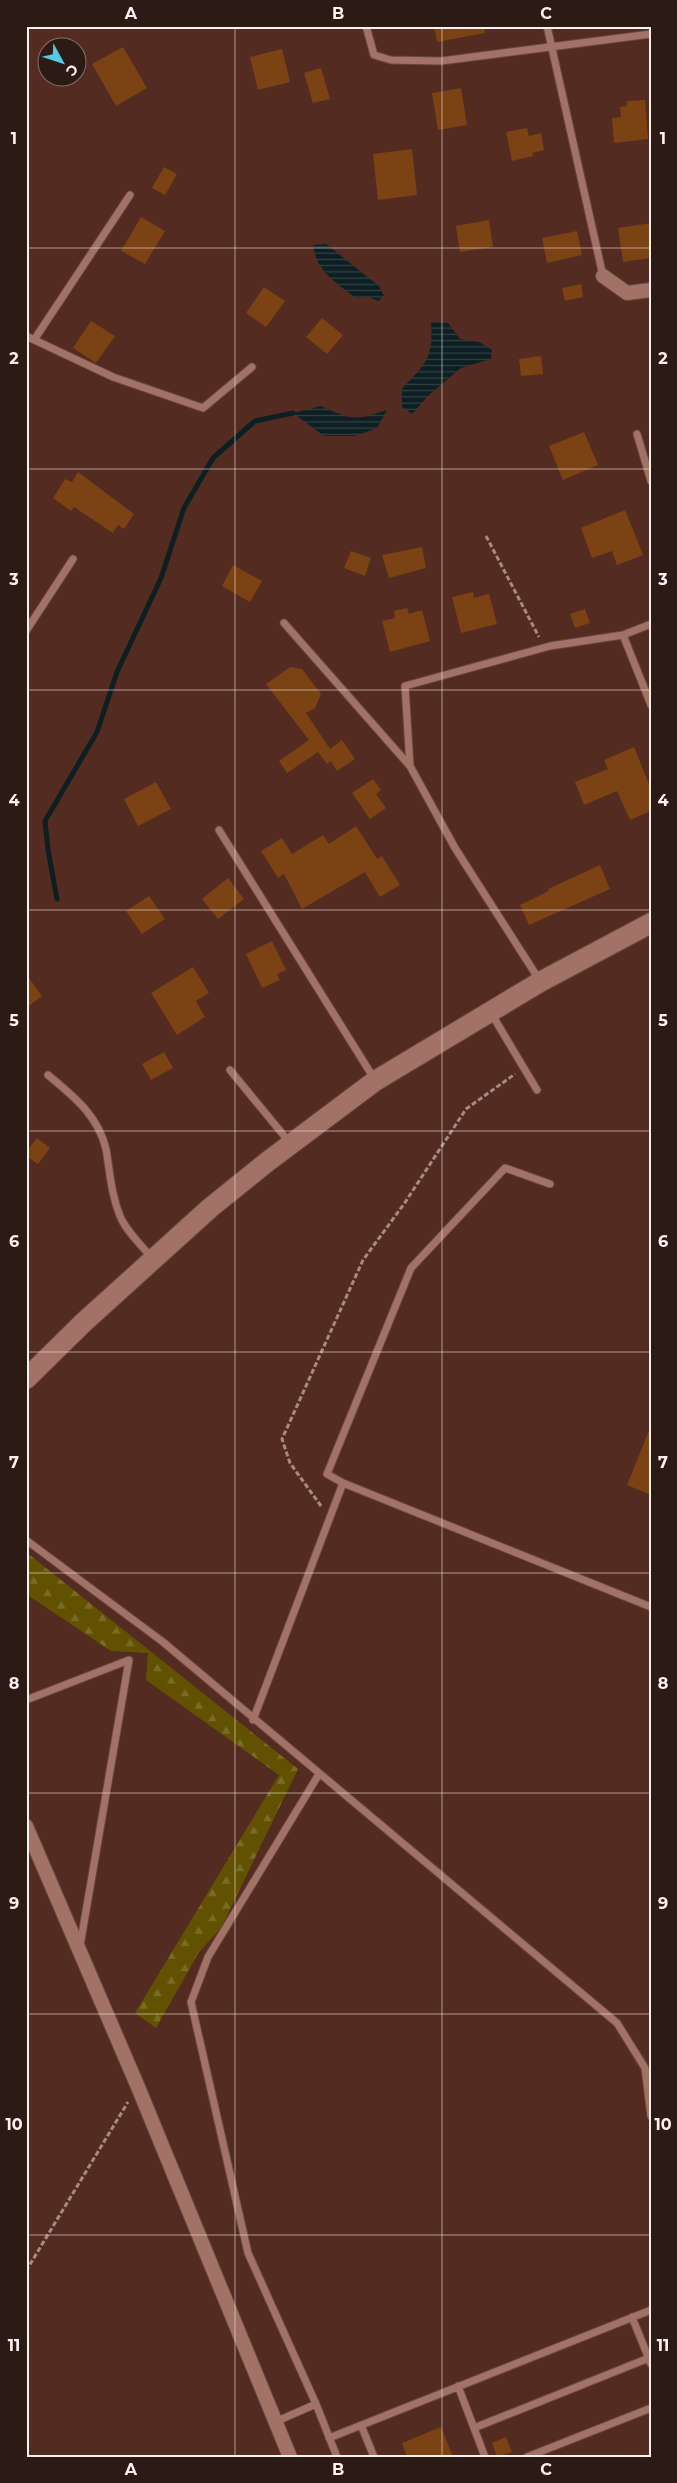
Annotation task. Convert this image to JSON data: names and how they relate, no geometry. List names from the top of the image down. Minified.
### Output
{"north":"bottom right","grid":{"columns":["A","B","C"],"rows":["1","2","3","4","5","6","7","8","9","10","11"]}}
